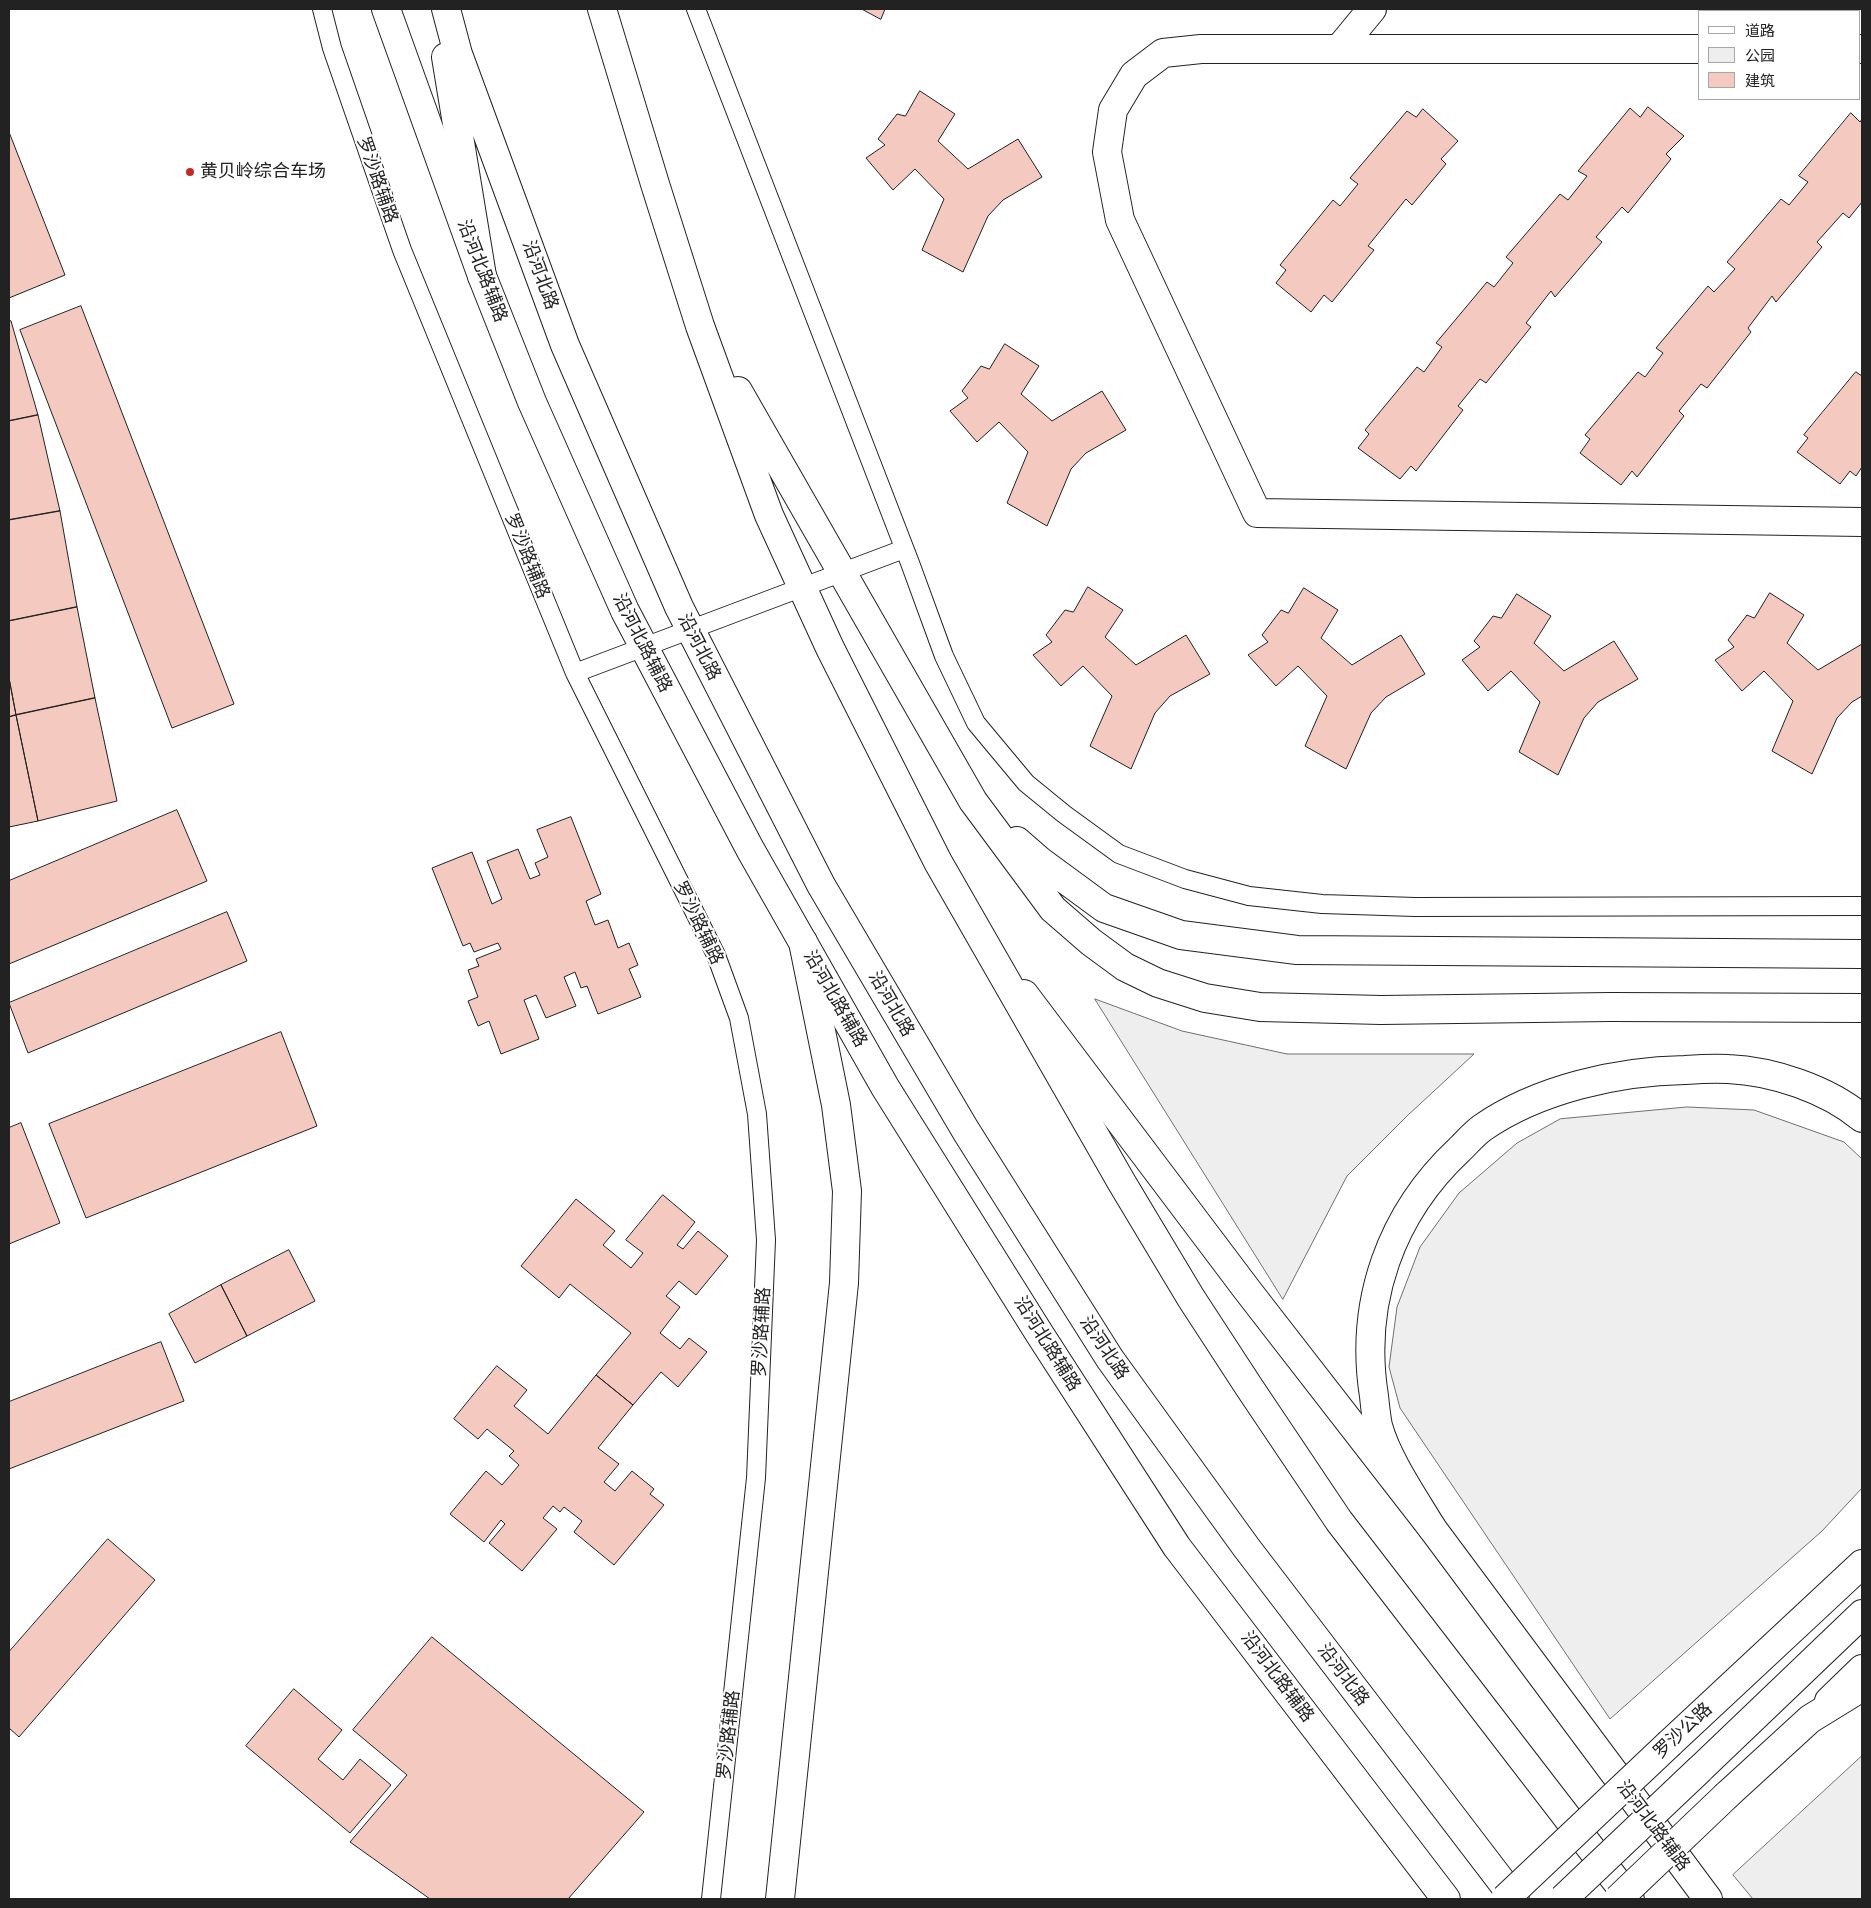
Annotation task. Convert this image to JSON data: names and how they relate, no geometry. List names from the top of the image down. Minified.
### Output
{"streets":{"main road":["沿河北路辅路","沿河北路","罗沙公路"],"lane":["罗沙路辅路"]},"places":["黄贝岭综合车场"],"legend":["道路","公园","建筑"]}
